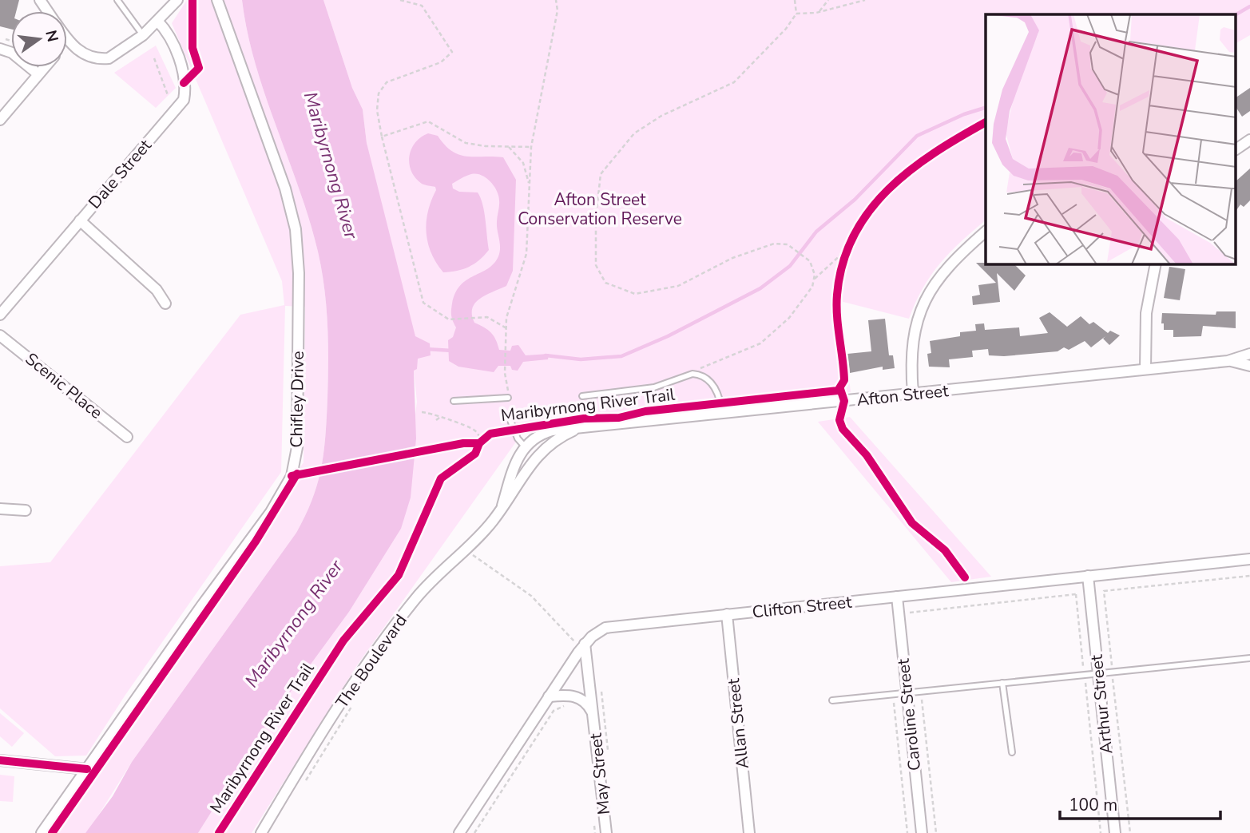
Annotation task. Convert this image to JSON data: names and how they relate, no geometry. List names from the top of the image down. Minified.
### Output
{"streets":{"street":["Dale Street","Scenic Place","Afton Street","Chifley Drive","Clifton Street","The Boulevard","Arthur Street","Caroline Street","Allan Street","May Street"],"cycle path":["Maribyrnong River Trail"]},"crossings":[["Afton Street","The Boulevard"],["Clifton Street","Arthur Street"],["Clifton Street","Caroline Street"],["Clifton Street","Allan Street"],["Clifton Street","May Street"]],"water":["Maribyrnong River"],"parks":["Afton Street Conservation Reserve"],"scale_bar":"100 m","north":"right"}
